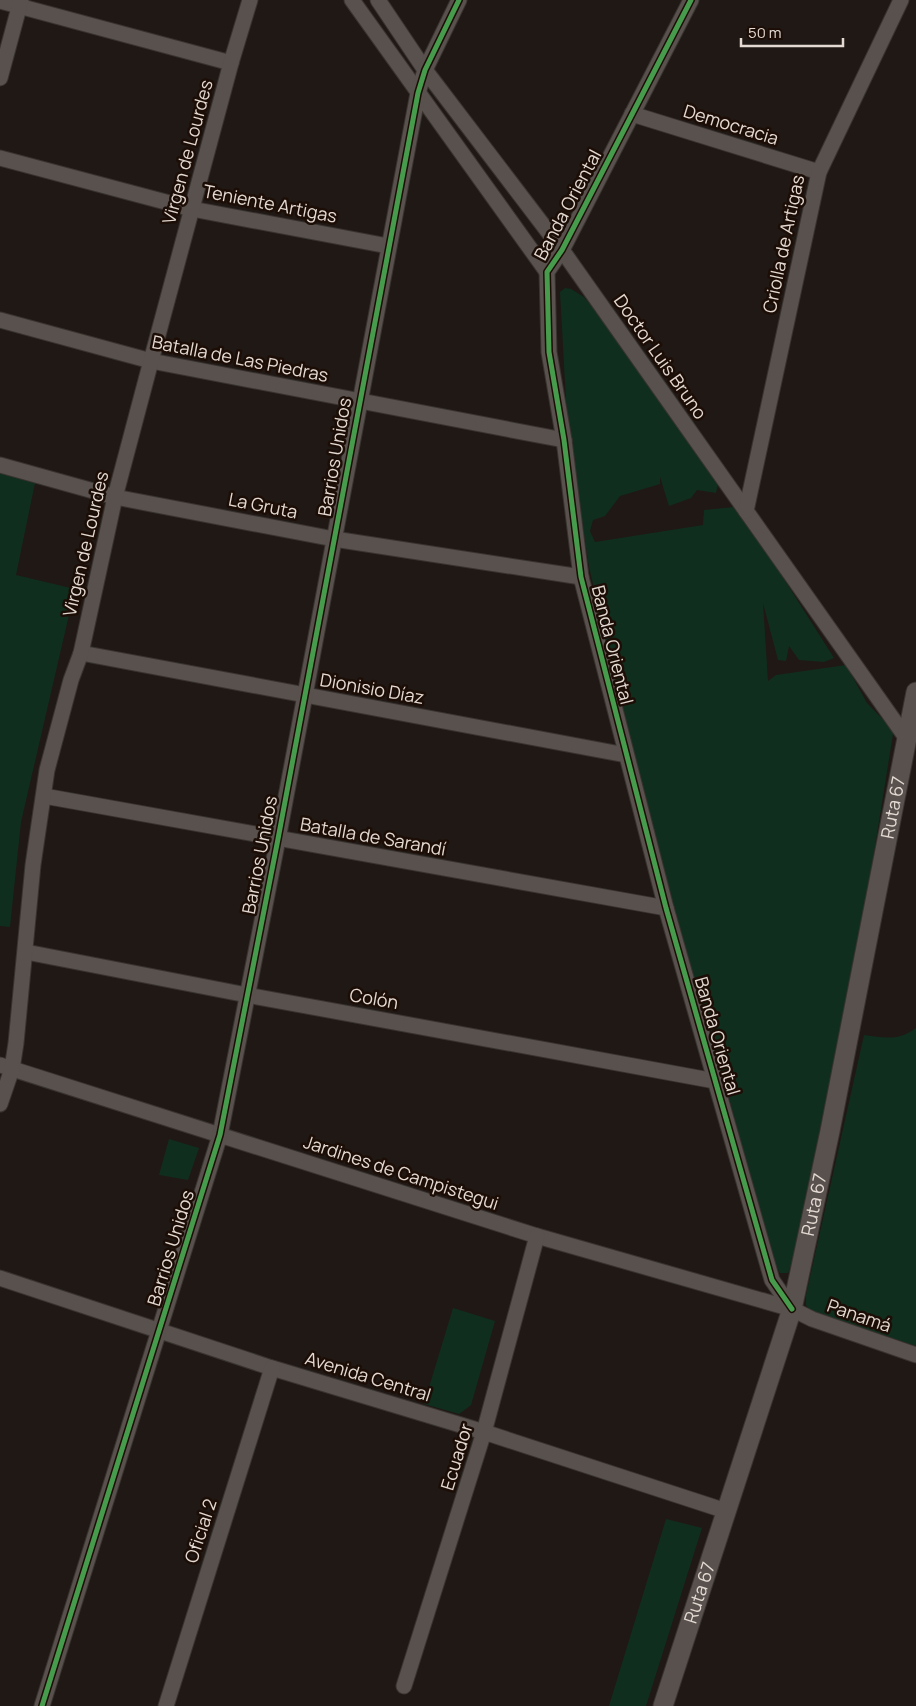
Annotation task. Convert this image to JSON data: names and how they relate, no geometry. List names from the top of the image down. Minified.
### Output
{"streets":{"street":["Democracia","Virgen de Lourdes","Teniente Artigas","Banda Oriental","Criolla de Artigas","Doctor Luis Bruno","Batalla de Las Piedras","Barrios Unidos","La Gruta","Dionisio Díaz","Ruta 67","Batalla de Sarandí","Colón","Jardines de Campistegui","Panamá","Avenida Central","Ecuador","Oficial 2"]},"crossings":[["Democracia","Banda Oriental"],["Democracia","Criolla de Artigas"],["Virgen de Lourdes","Teniente Artigas"],["Virgen de Lourdes","Batalla de Las Piedras"],["Virgen de Lourdes","La Gruta"],["Virgen de Lourdes","Dionisio Díaz"],["Virgen de Lourdes","Batalla de Sarandí"],["Virgen de Lourdes","Colón"],["Virgen de Lourdes","Jardines de Campistegui"],["Teniente Artigas","Barrios Unidos"],["Banda Oriental","Doctor Luis Bruno"],["Banda Oriental","Batalla de Las Piedras"],["Banda Oriental","La Gruta"],["Banda Oriental","Dionisio Díaz"],["Banda Oriental","Ruta 67"],["Banda Oriental","Batalla de Sarandí"],["Banda Oriental","Colón"],["Banda Oriental","Jardines de Campistegui"],["Banda Oriental","Panamá"],["Criolla de Artigas","Doctor Luis Bruno"],["Doctor Luis Bruno","Barrios Unidos"],["Doctor Luis Bruno","Ruta 67"],["Batalla de Las Piedras","Barrios Unidos"],["Barrios Unidos","La Gruta"],["Barrios Unidos","Dionisio Díaz"],["Barrios Unidos","Batalla de Sarandí"],["Barrios Unidos","Colón"],["Barrios Unidos","Jardines de Campistegui"],["Barrios Unidos","Avenida Central"],["Ruta 67","Jardines de Campistegui"],["Ruta 67","Panamá"],["Ruta 67","Avenida Central"],["Jardines de Campistegui","Panamá"],["Jardines de Campistegui","Ecuador"],["Avenida Central","Ecuador"],["Avenida Central","Oficial 2"]],"scale_bar":"50 m"}
